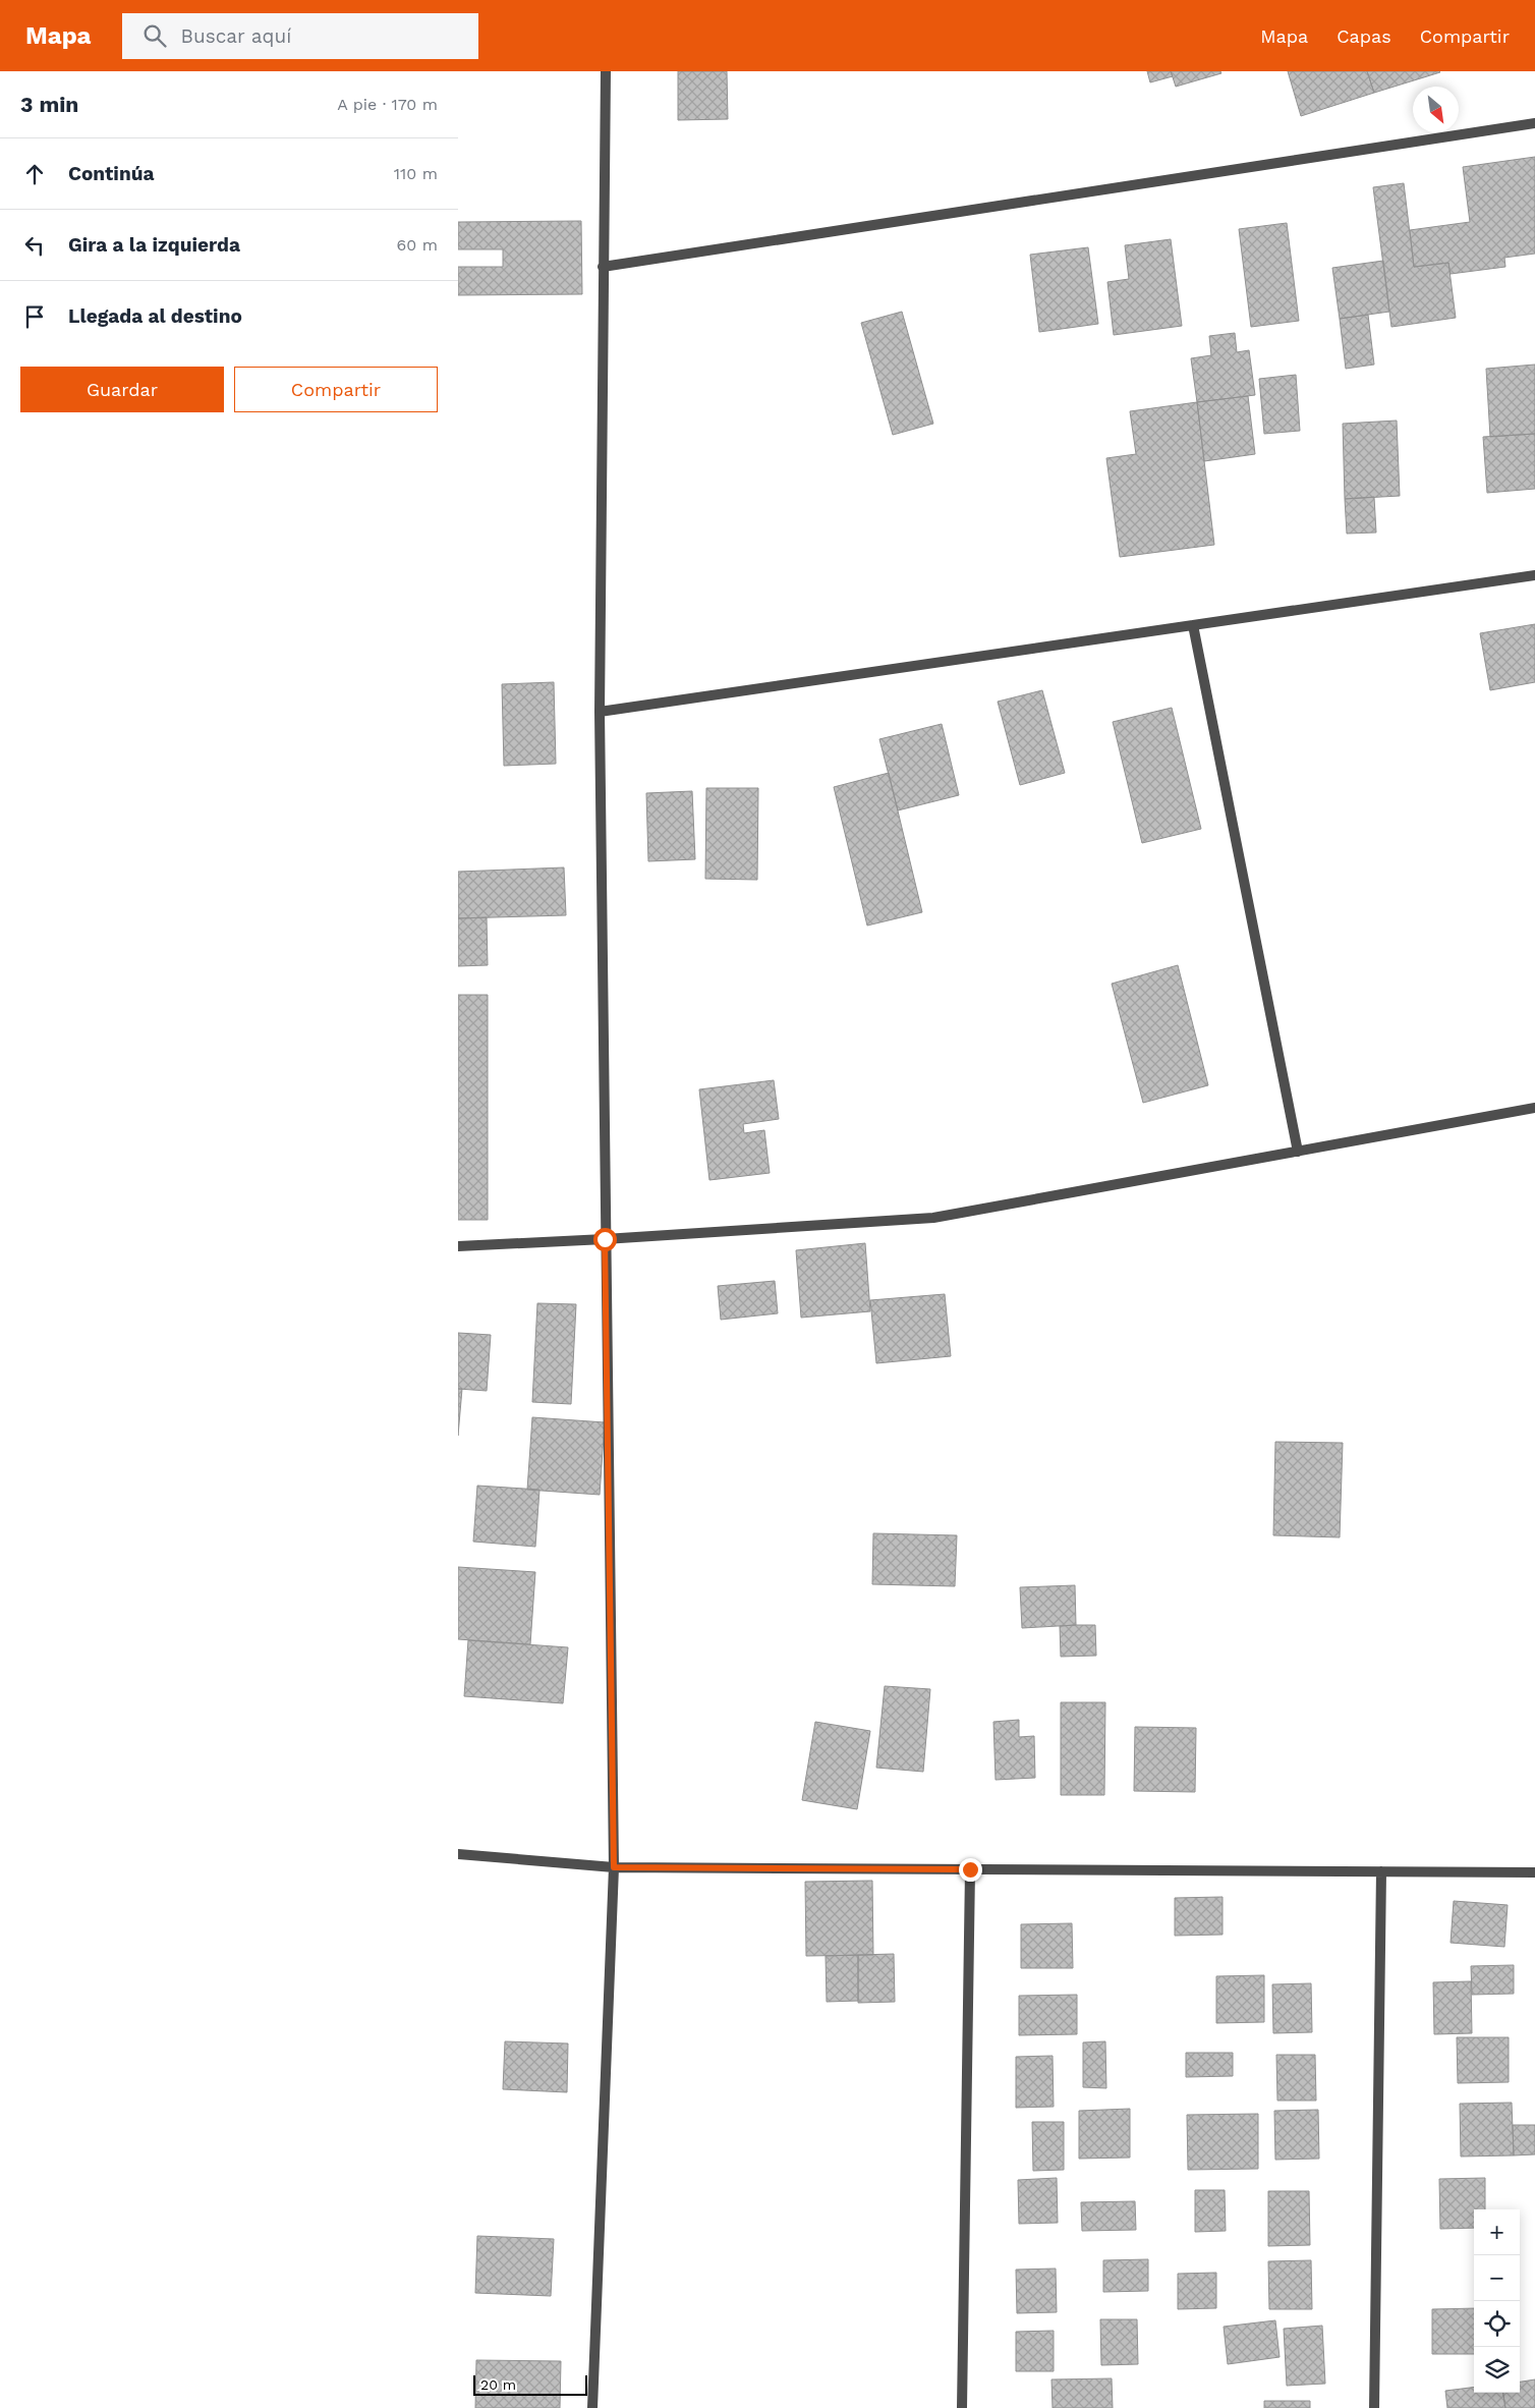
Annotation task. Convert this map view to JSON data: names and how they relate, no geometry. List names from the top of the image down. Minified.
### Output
{"scale_bar":"20 m","north":"bottom right","page":{"header":"Mapa","search":"Buscar aquí","nav":["Mapa","Capas","Compartir"],"heading":["3 min","A pie · 170 m"],"list":[["Continúa","110 m"],["Gira a la izquierda","60 m"],"Llegada al destino"],"buttons":["Guardar","Compartir"],"map_buttons":["+","−"],"scale":"20 m"}}
